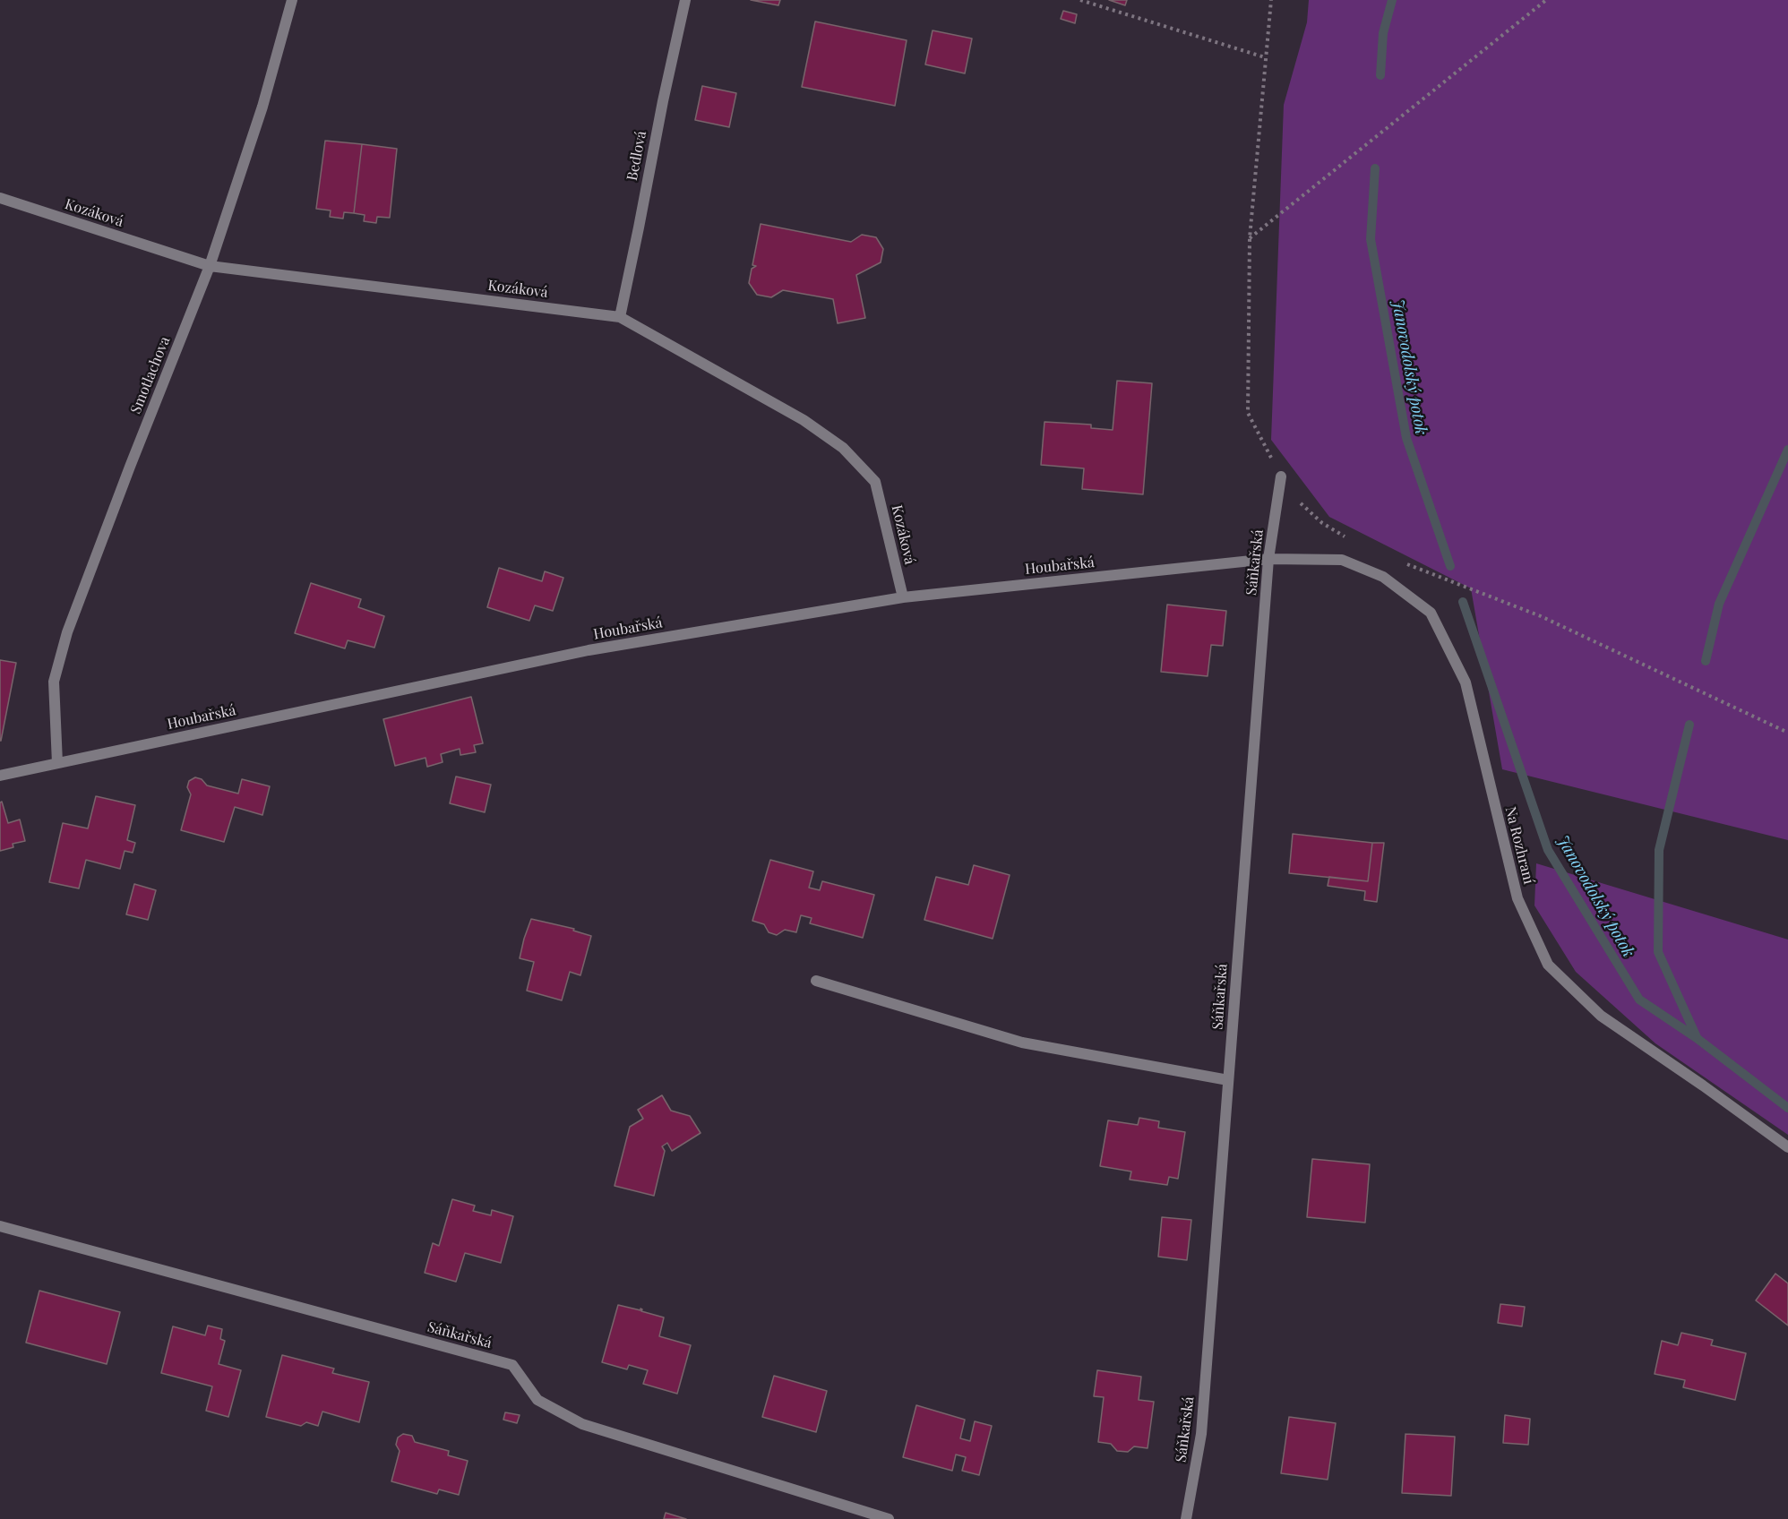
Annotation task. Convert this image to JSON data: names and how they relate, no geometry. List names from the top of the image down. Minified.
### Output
{"streets":{"street":["Bedlová","Kozáková","Smotlachova","Sáňkařská","Houbařská","Na Rozhraní"]},"crossings":[["Bedlová","Kozáková"],["Kozáková","Smotlachova"],["Kozáková","Houbařská"],["Smotlachova","Houbařská"],["Sáňkařská","Houbařská"],["Sáňkařská","Na Rozhraní"],["Houbařská","Na Rozhraní"]],"water":["Janovodolský potok"]}
